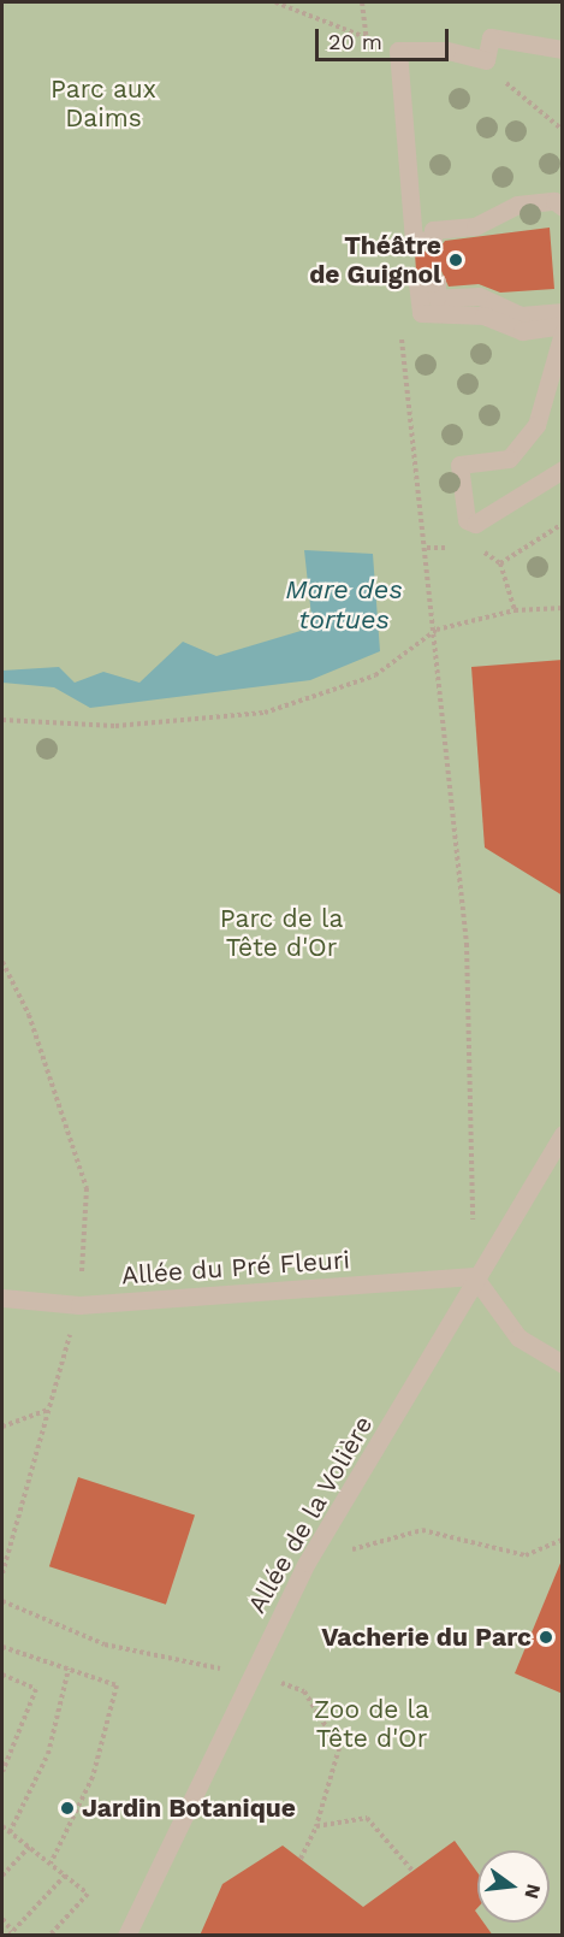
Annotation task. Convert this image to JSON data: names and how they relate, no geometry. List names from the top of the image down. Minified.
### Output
{"streets":{"street":["Allée du Pré Fleuri","Allée de la Volière"]},"crossings":[["Allée du Pré Fleuri","Allée de la Volière"]],"water":["Mare des tortues"],"parks":["Parc aux Daims","Parc de la Tête d'Or","Zoo de la Tête d'Or"],"places":["Théâtre de Guignol","Vacherie du Parc","Jardin Botanique"],"scale_bar":"20 m","north":"right"}
